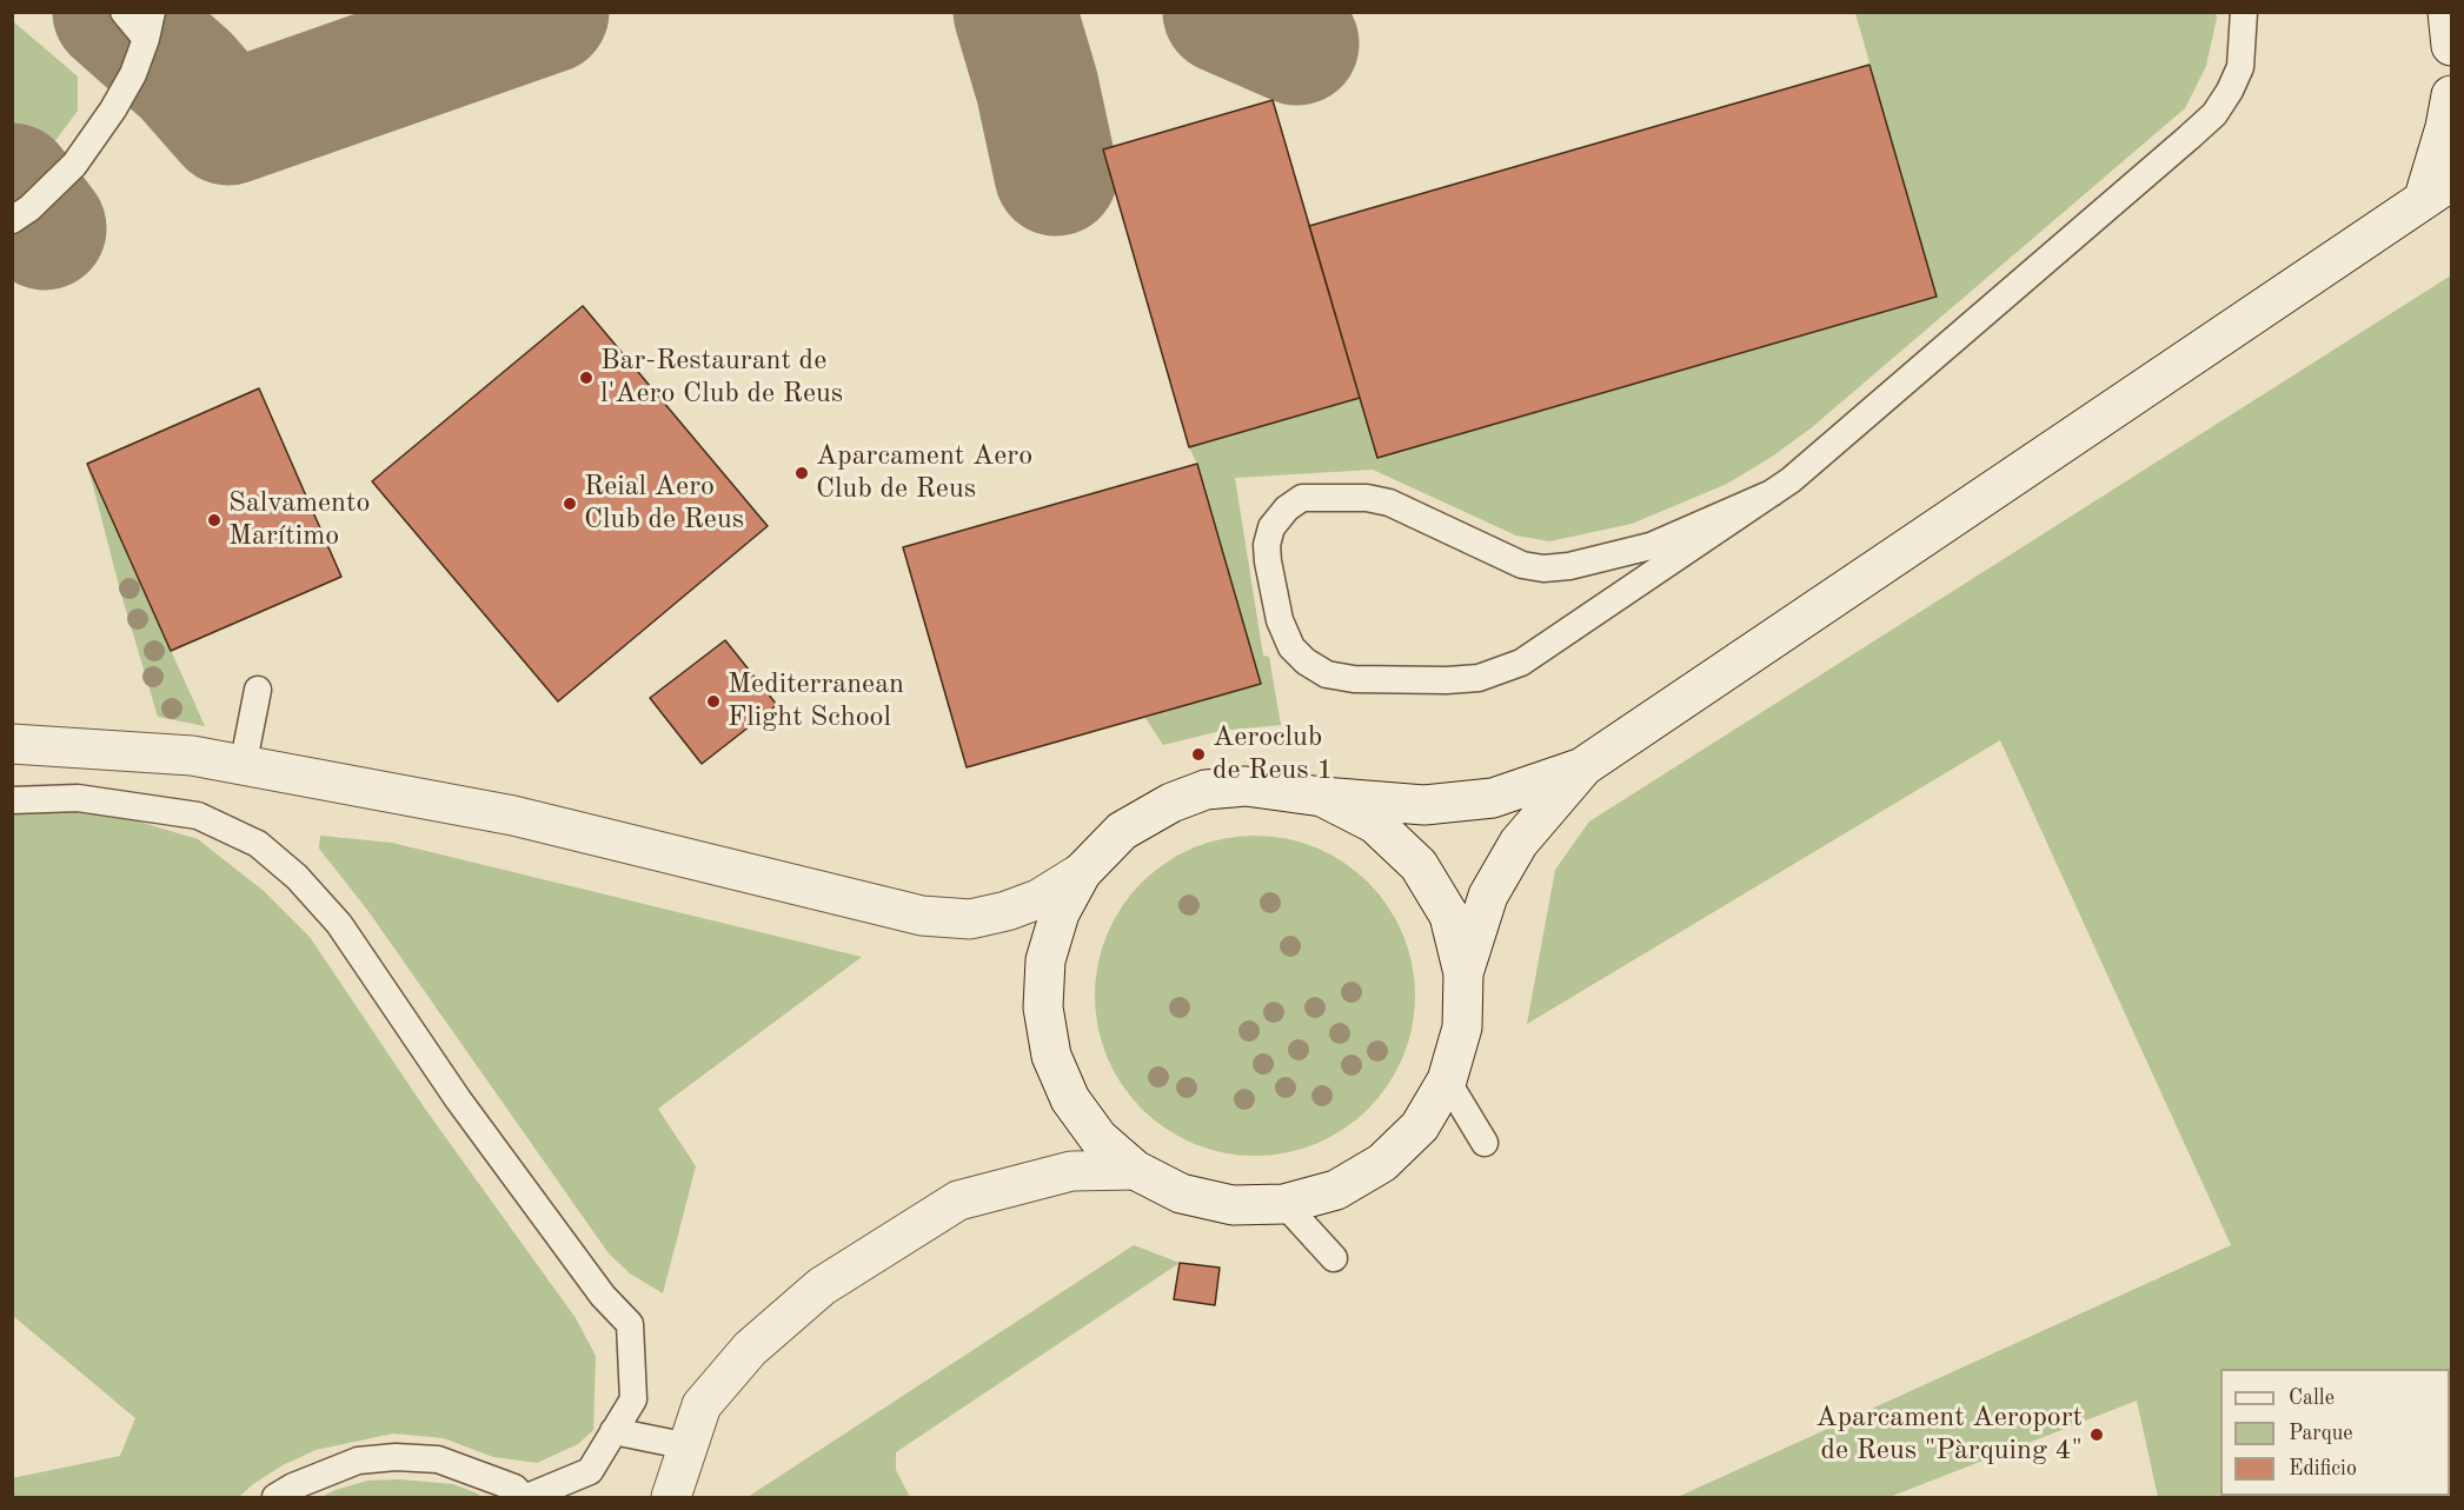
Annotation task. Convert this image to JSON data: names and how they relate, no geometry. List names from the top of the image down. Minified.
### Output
{"places":["Bar-Restaurant de l'Aero Club de Reus","Aparcament Aero Club de Reus","Reial Aero Club de Reus","Salvamento Marítimo","Mediterranean Flight School","Aeroclub de Reus 1","Aparcament Aeroport de Reus \"Pàrquing 4\""],"legend":["Calle","Parque","Edificio"]}
